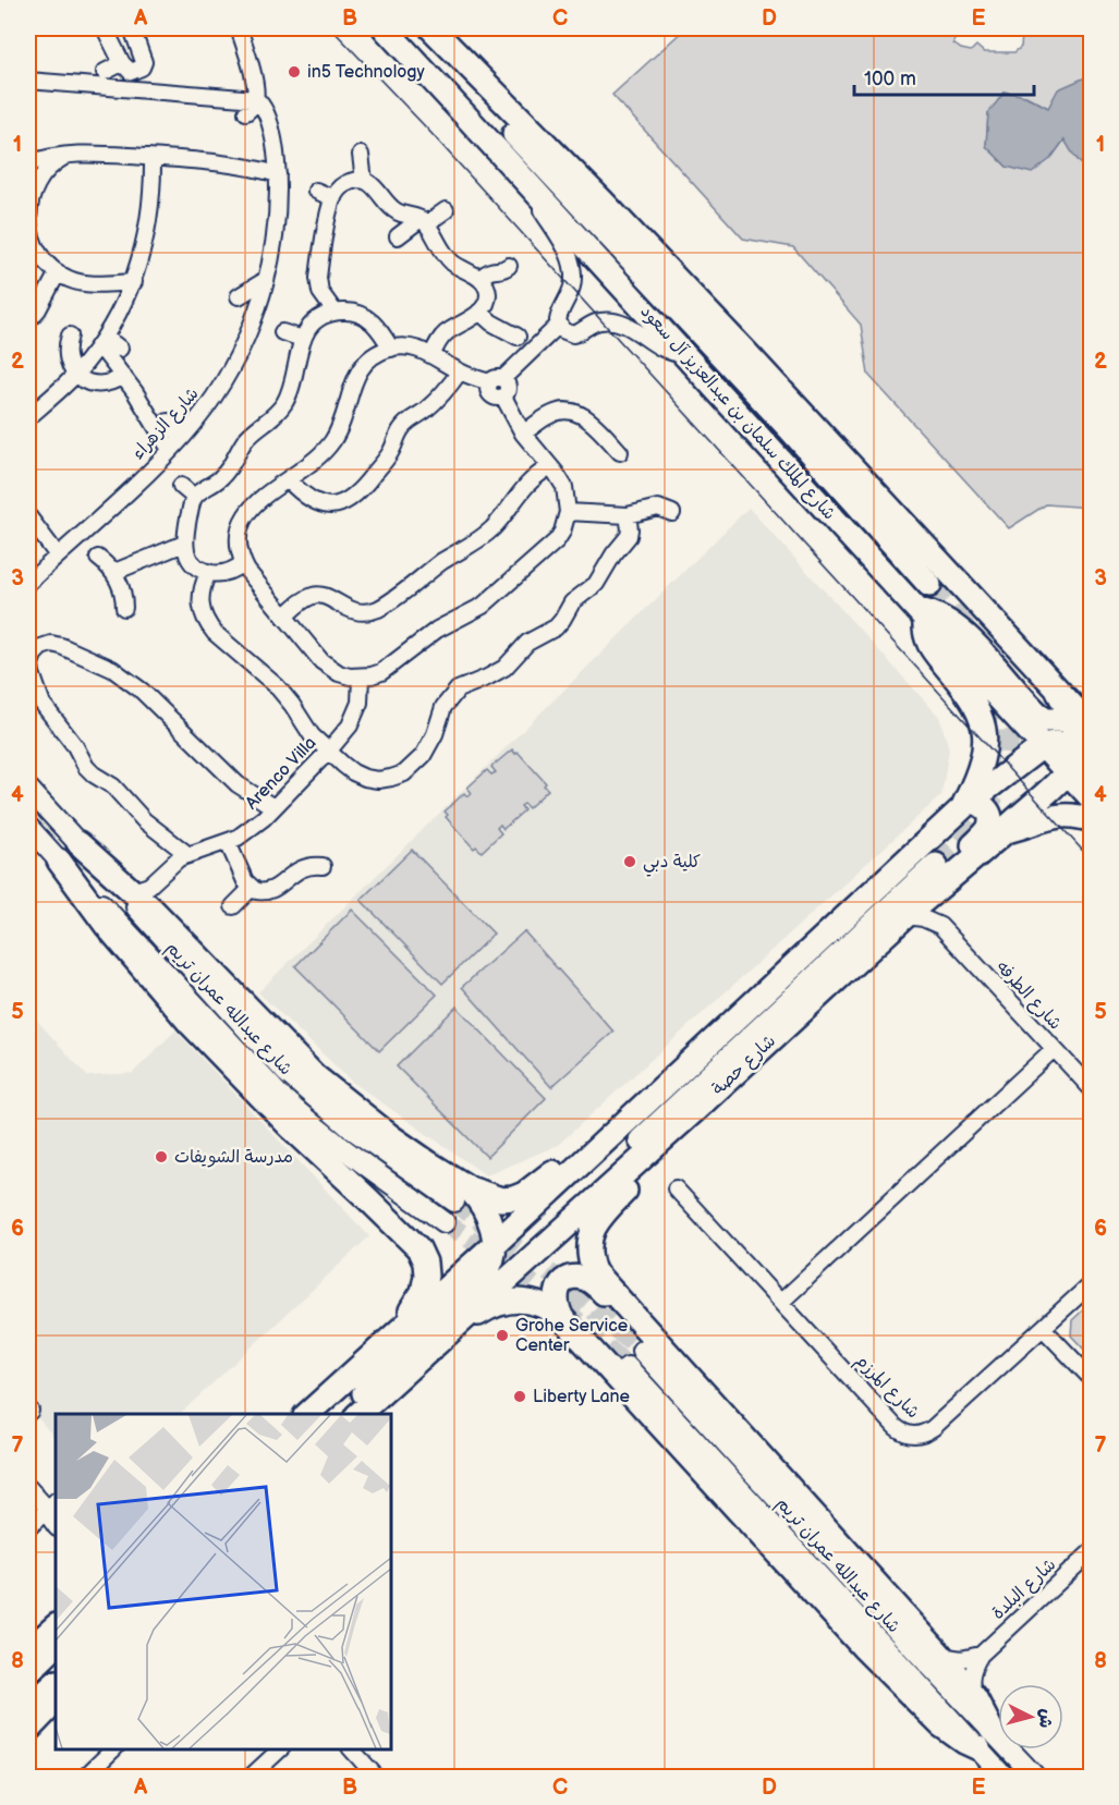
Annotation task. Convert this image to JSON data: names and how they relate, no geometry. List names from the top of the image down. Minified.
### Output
{"streets":{"main road":["شارع الملك سلمان بن عبدالعزيز آل سعود","شارع عبدالله عمران تريم","شارع حصة"],"street":["شارع الزهراء","Arenco Villa","شارع الطرفه","شارع المرزم","شارع البلدة"]},"crossings":[["شارع الملك سلمان بن عبدالعزيز آل سعود","شارع حصة"]],"places":["in5 Technology","كلية دبي","مدرسة الشويفات","Grohe Service Center","Liberty Lane"],"scale_bar":"100 m","north":"right","grid":{"columns":["A","B","C","D","E"],"rows":["1","2","3","4","5","6","7","8"]}}
